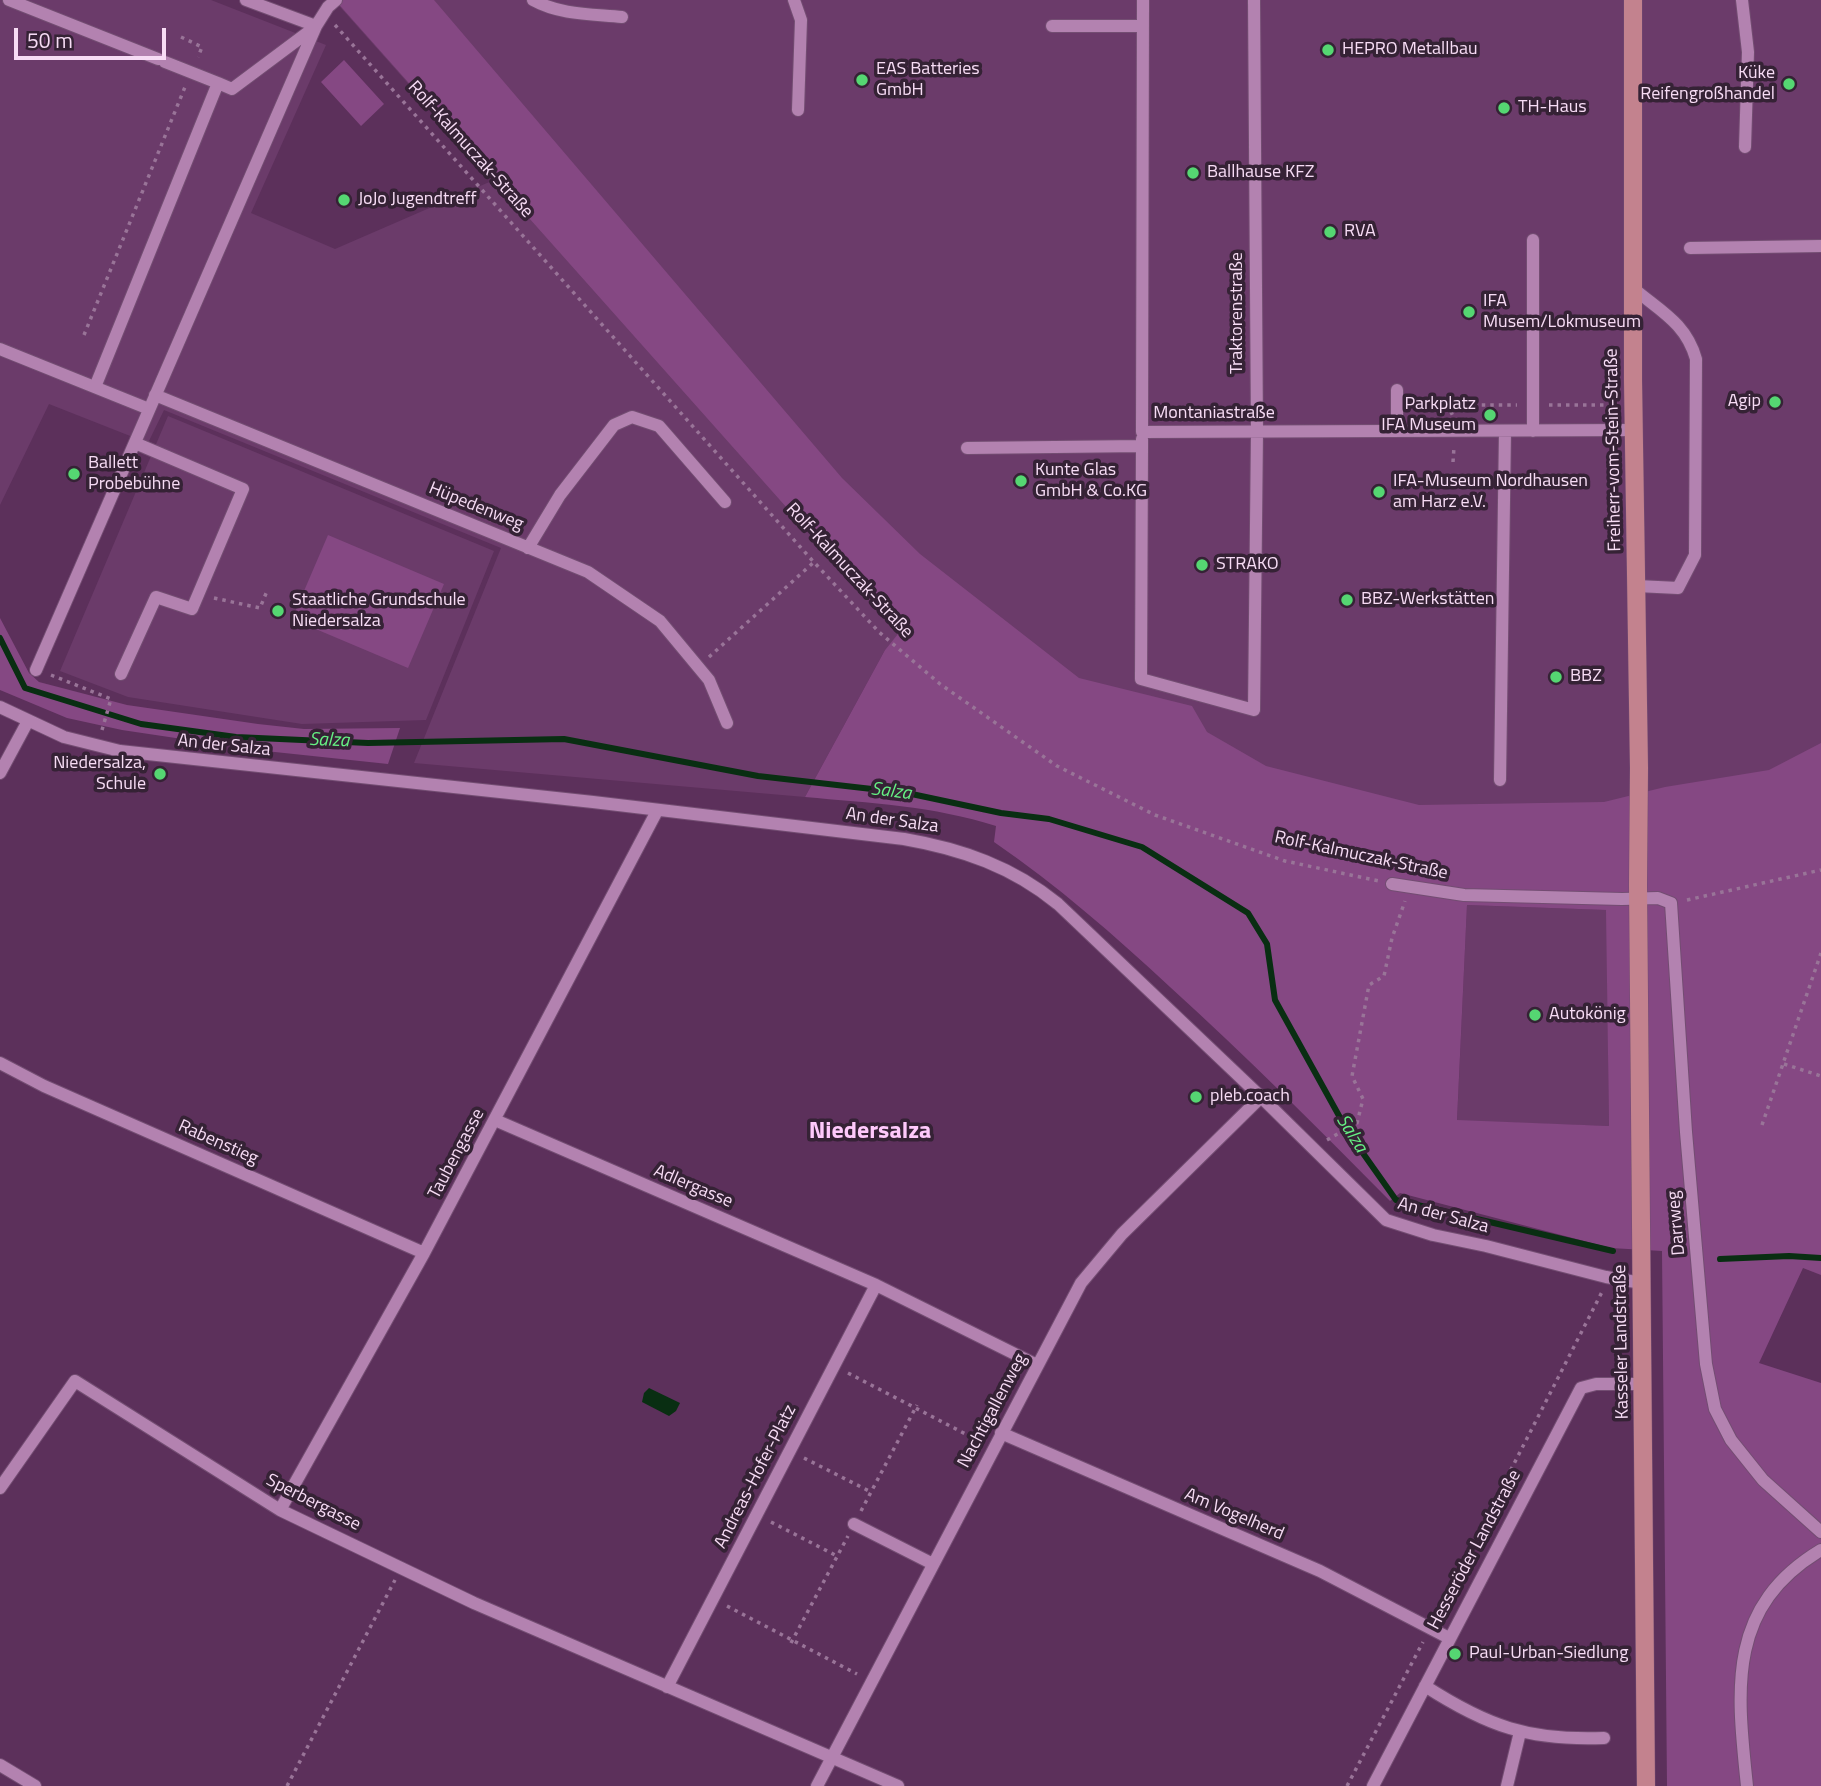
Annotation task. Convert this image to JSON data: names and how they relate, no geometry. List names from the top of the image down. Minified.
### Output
{"streets":{"main road":["Freiherr-vom-Stein-Straße","Kasseler Landstraße"],"street":["Rolf-Kalmuczak-Straße","Traktorenstraße","Montaniastraße","Hüpedenweg","An der Salza","Rabenstieg","Taubengasse","Adlergasse","Darrweg","Nachtigallenweg","Andreas-Hofer-Platz","Sperbergasse","Am Vogelherd","Hesseröder Landstraße"]},"crossings":[["Rolf-Kalmuczak-Straße","Freiherr-vom-Stein-Straße"],["Rolf-Kalmuczak-Straße","Kasseler Landstraße"],["Traktorenstraße","Montaniastraße"],["Montaniastraße","Freiherr-vom-Stein-Straße"],["Freiherr-vom-Stein-Straße","Kasseler Landstraße"],["An der Salza","Taubengasse"],["An der Salza","Kasseler Landstraße"],["An der Salza","Nachtigallenweg"],["Rabenstieg","Taubengasse"],["Taubengasse","Adlergasse"],["Taubengasse","Sperbergasse"],["Adlergasse","Andreas-Hofer-Platz"],["Kasseler Landstraße","Hesseröder Landstraße"],["Nachtigallenweg","Am Vogelherd"],["Andreas-Hofer-Platz","Sperbergasse"],["Am Vogelherd","Hesseröder Landstraße"]],"districts":["Niedersalza"],"water":["Salza"],"places":["HEPRO Metallbau","EAS Batteries GmbH","Küke Reifengroßhandel","TH-Haus","Ballhause KFZ","JoJo Jugendtreff","RVA","IFA Musem/Lokmuseum","Agip","Parkplatz IFA Museum","Ballett Probebühne","Kunte Glas GmbH & Co.KG","IFA-Museum Nordhausen am Harz e.V.","STRAKO","BBZ-Werkstätten","Staatliche Grundschule Niedersalza","BBZ","Niedersalza, Schule","Autokönig","pleb.coach","Paul-Urban-Siedlung"],"scale_bar":"50 m"}
